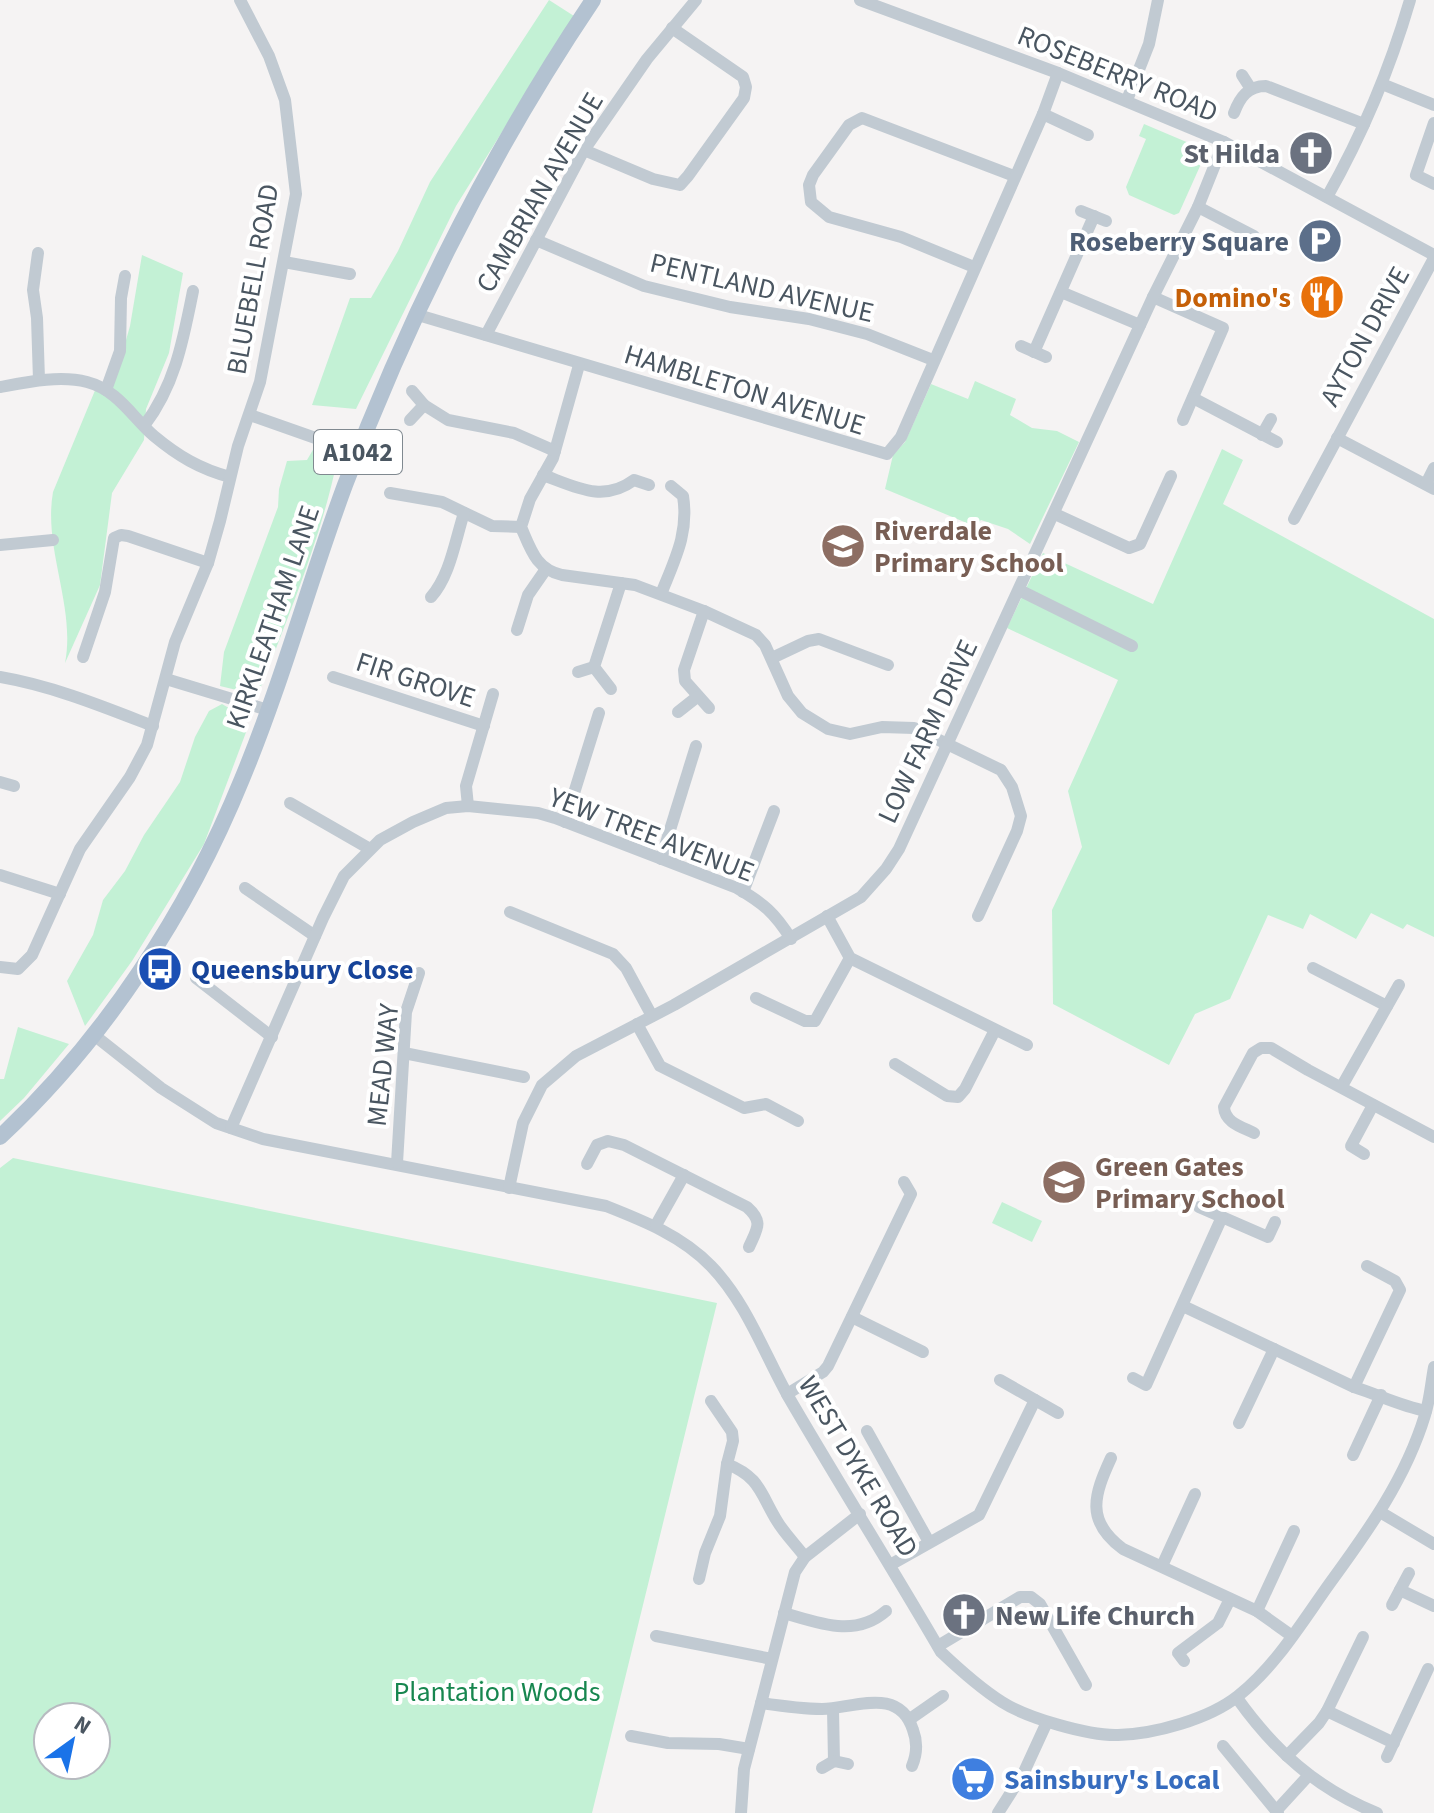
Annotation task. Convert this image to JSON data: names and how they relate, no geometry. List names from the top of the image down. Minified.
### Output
{"streets":{"main road":["A1042","KIRKLEATHAM LANE"],"street":["ROSEBERRY ROAD","CAMBRIAN AVENUE","BLUEBELL ROAD","PENTLAND AVENUE","AYTON DRIVE","HAMBLETON AVENUE","FIR GROVE","LOW FARM DRIVE","YEW TREE AVENUE","MEAD WAY","WEST DYKE ROAD"]},"crossings":[["ROSEBERRY ROAD","AYTON DRIVE"],["ROSEBERRY ROAD","HAMBLETON AVENUE"],["ROSEBERRY ROAD","LOW FARM DRIVE"],["CAMBRIAN AVENUE","PENTLAND AVENUE"],["CAMBRIAN AVENUE","HAMBLETON AVENUE"],["PENTLAND AVENUE","HAMBLETON AVENUE"],["HAMBLETON AVENUE","KIRKLEATHAM LANE"],["KIRKLEATHAM LANE","WEST DYKE ROAD"],["LOW FARM DRIVE","YEW TREE AVENUE"],["LOW FARM DRIVE","WEST DYKE ROAD"],["YEW TREE AVENUE","WEST DYKE ROAD"],["MEAD WAY","WEST DYKE ROAD"]],"parks":["Plantation Woods"],"places":{"church":["St Hilda","New Life Church"],"parking":["Roseberry Square"],"restaurant":["Domino's"],"school or university":["Riverdale Primary School","Green Gates Primary School"],"bus stop":["Queensbury Close"],"supermarket":["Sainsbury's Local"]},"north":"top right"}
